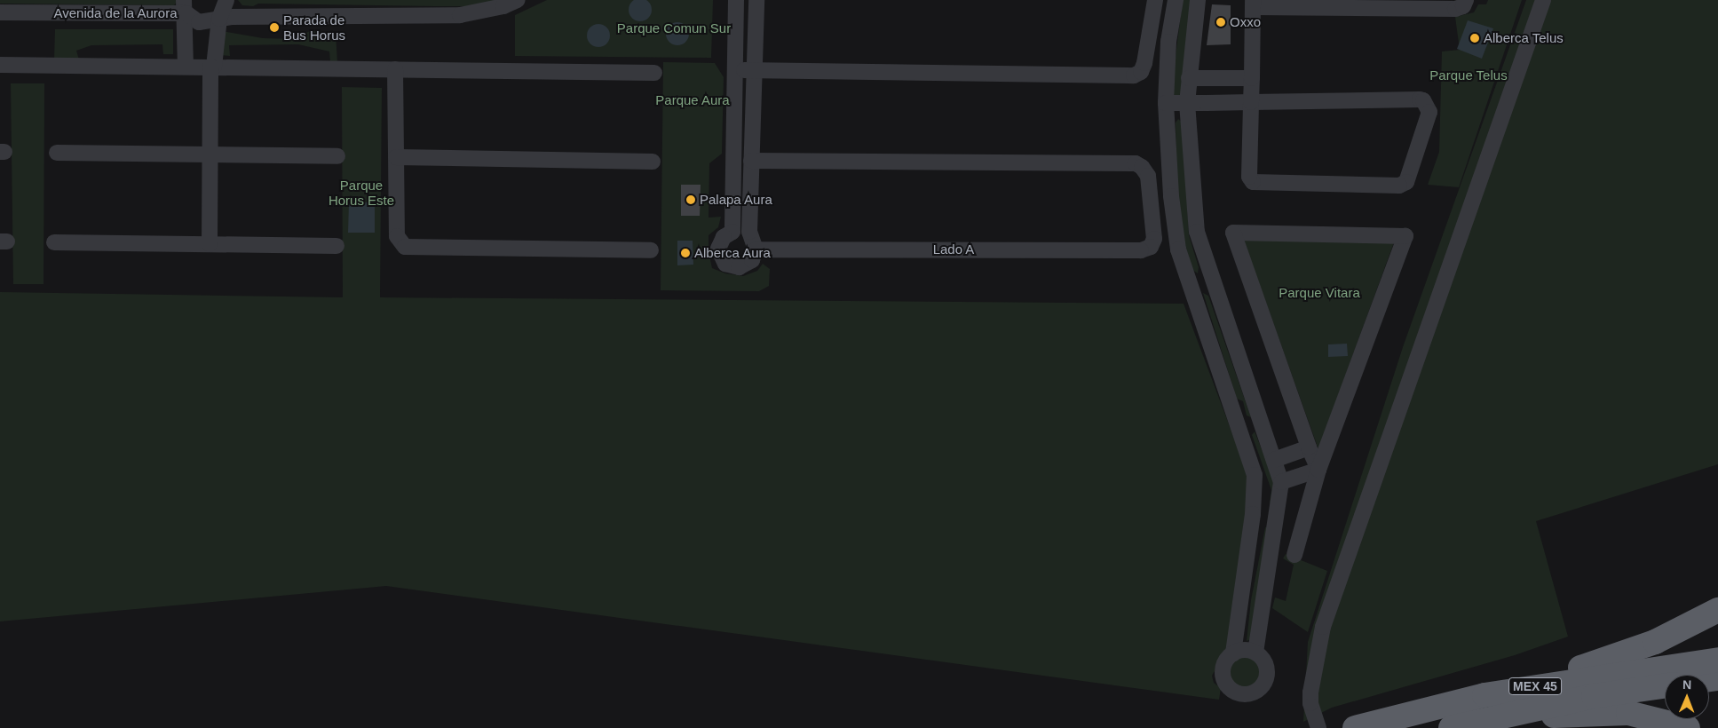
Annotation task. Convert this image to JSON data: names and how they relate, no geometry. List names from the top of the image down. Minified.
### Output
{"streets":{"highway":["MEX 45"],"street":["Avenida de la Aurora","Lado A"]},"parks":["Parque Comun Sur","Parque Telus","Parque Aura","Parque Horus Este","Parque Vitara"],"places":["Oxxo","Parada de Bus Horus","Alberca Telus","Palapa Aura","Alberca Aura"],"north":"top"}
